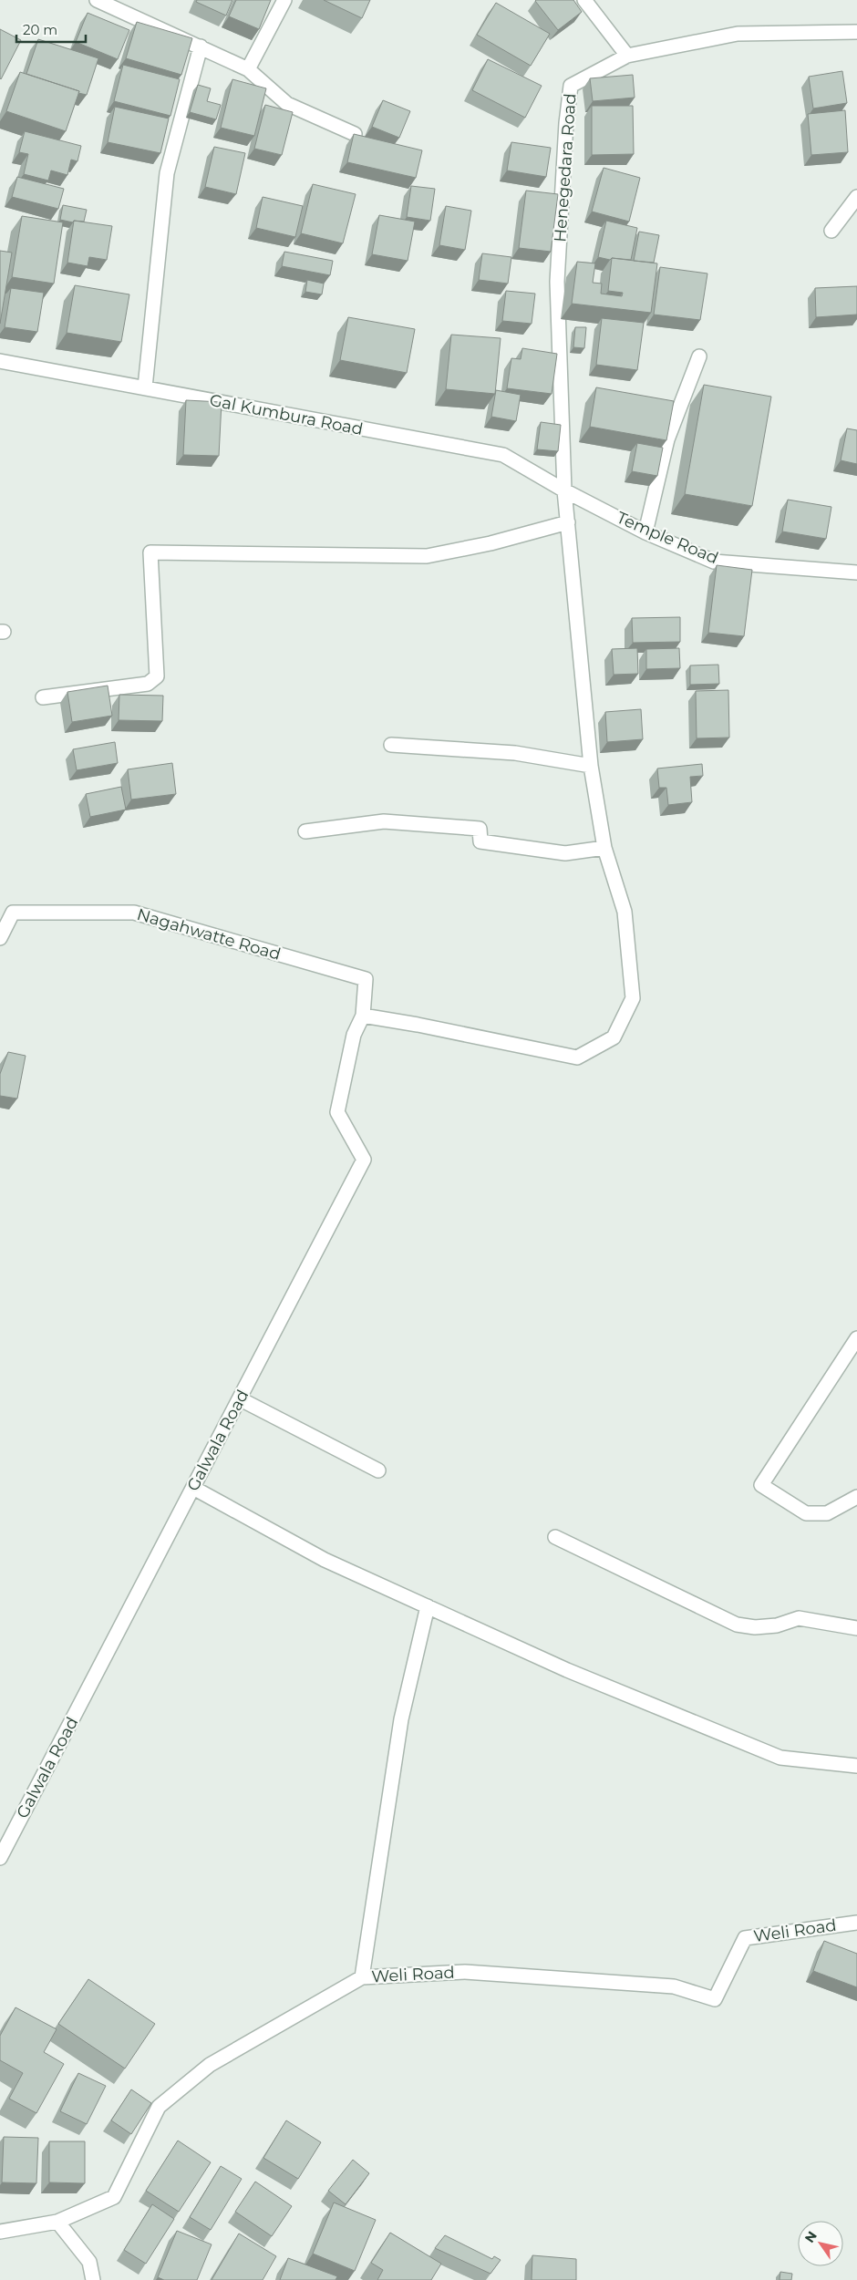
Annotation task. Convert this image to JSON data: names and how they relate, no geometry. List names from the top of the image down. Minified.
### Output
{"streets":{"street":["Henegedara Road","Gal Kumbura Road","Temple Road","Nagahwatte Road","Galwala Road","Weli Road"]},"crossings":[["Henegedara Road","Gal Kumbura Road"],["Henegedara Road","Temple Road"],["Gal Kumbura Road","Temple Road"],["Nagahwatte Road","Galwala Road"]],"scale_bar":"20 m","north":"top left"}
